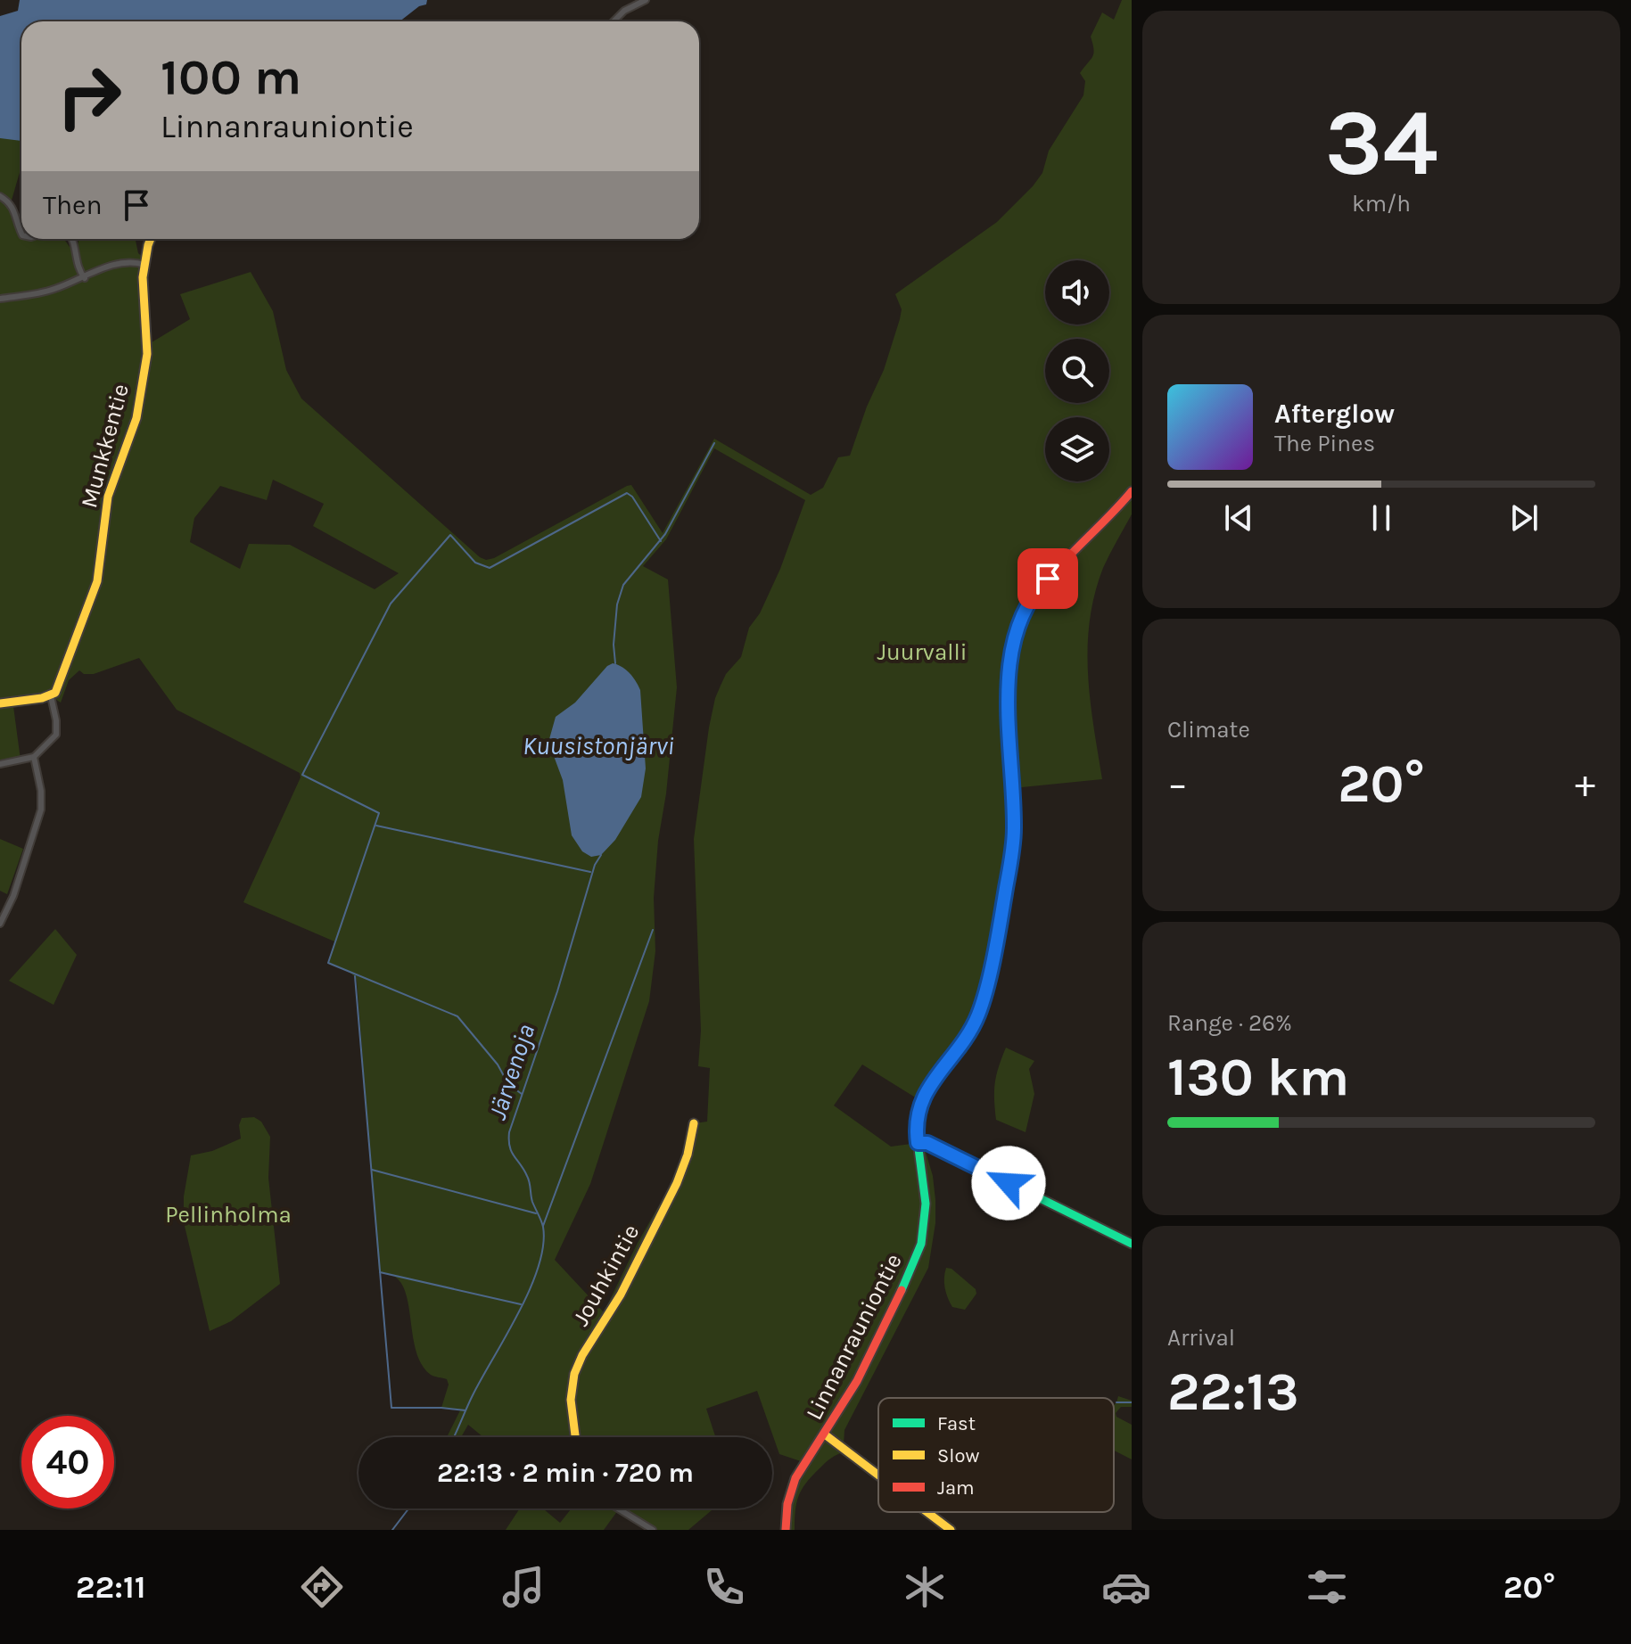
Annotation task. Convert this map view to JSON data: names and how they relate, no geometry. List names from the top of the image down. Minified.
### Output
{"streets":{"street":["Munkkentie","Jouhkintie","Linnanrauniontie"]},"water":["Kuusistonjärvi","Järvenoja"],"parks":["Juurvalli","Pellinholma"],"legend":["Fast","Slow","Jam"],"page":{"tile":[["34","km/h"],"Climate",["Range · 26%","130 km"],["Arrival","22:13"]],"turn":["100 m","Linnanrauniontie"],"then":"Then","song":["Afterglow","The Pines"],"heat":["−","20°","+"],"limit":"40","trip":"22:13 · 2 min · 720 m","tabs":["22:11","20°"]}}
